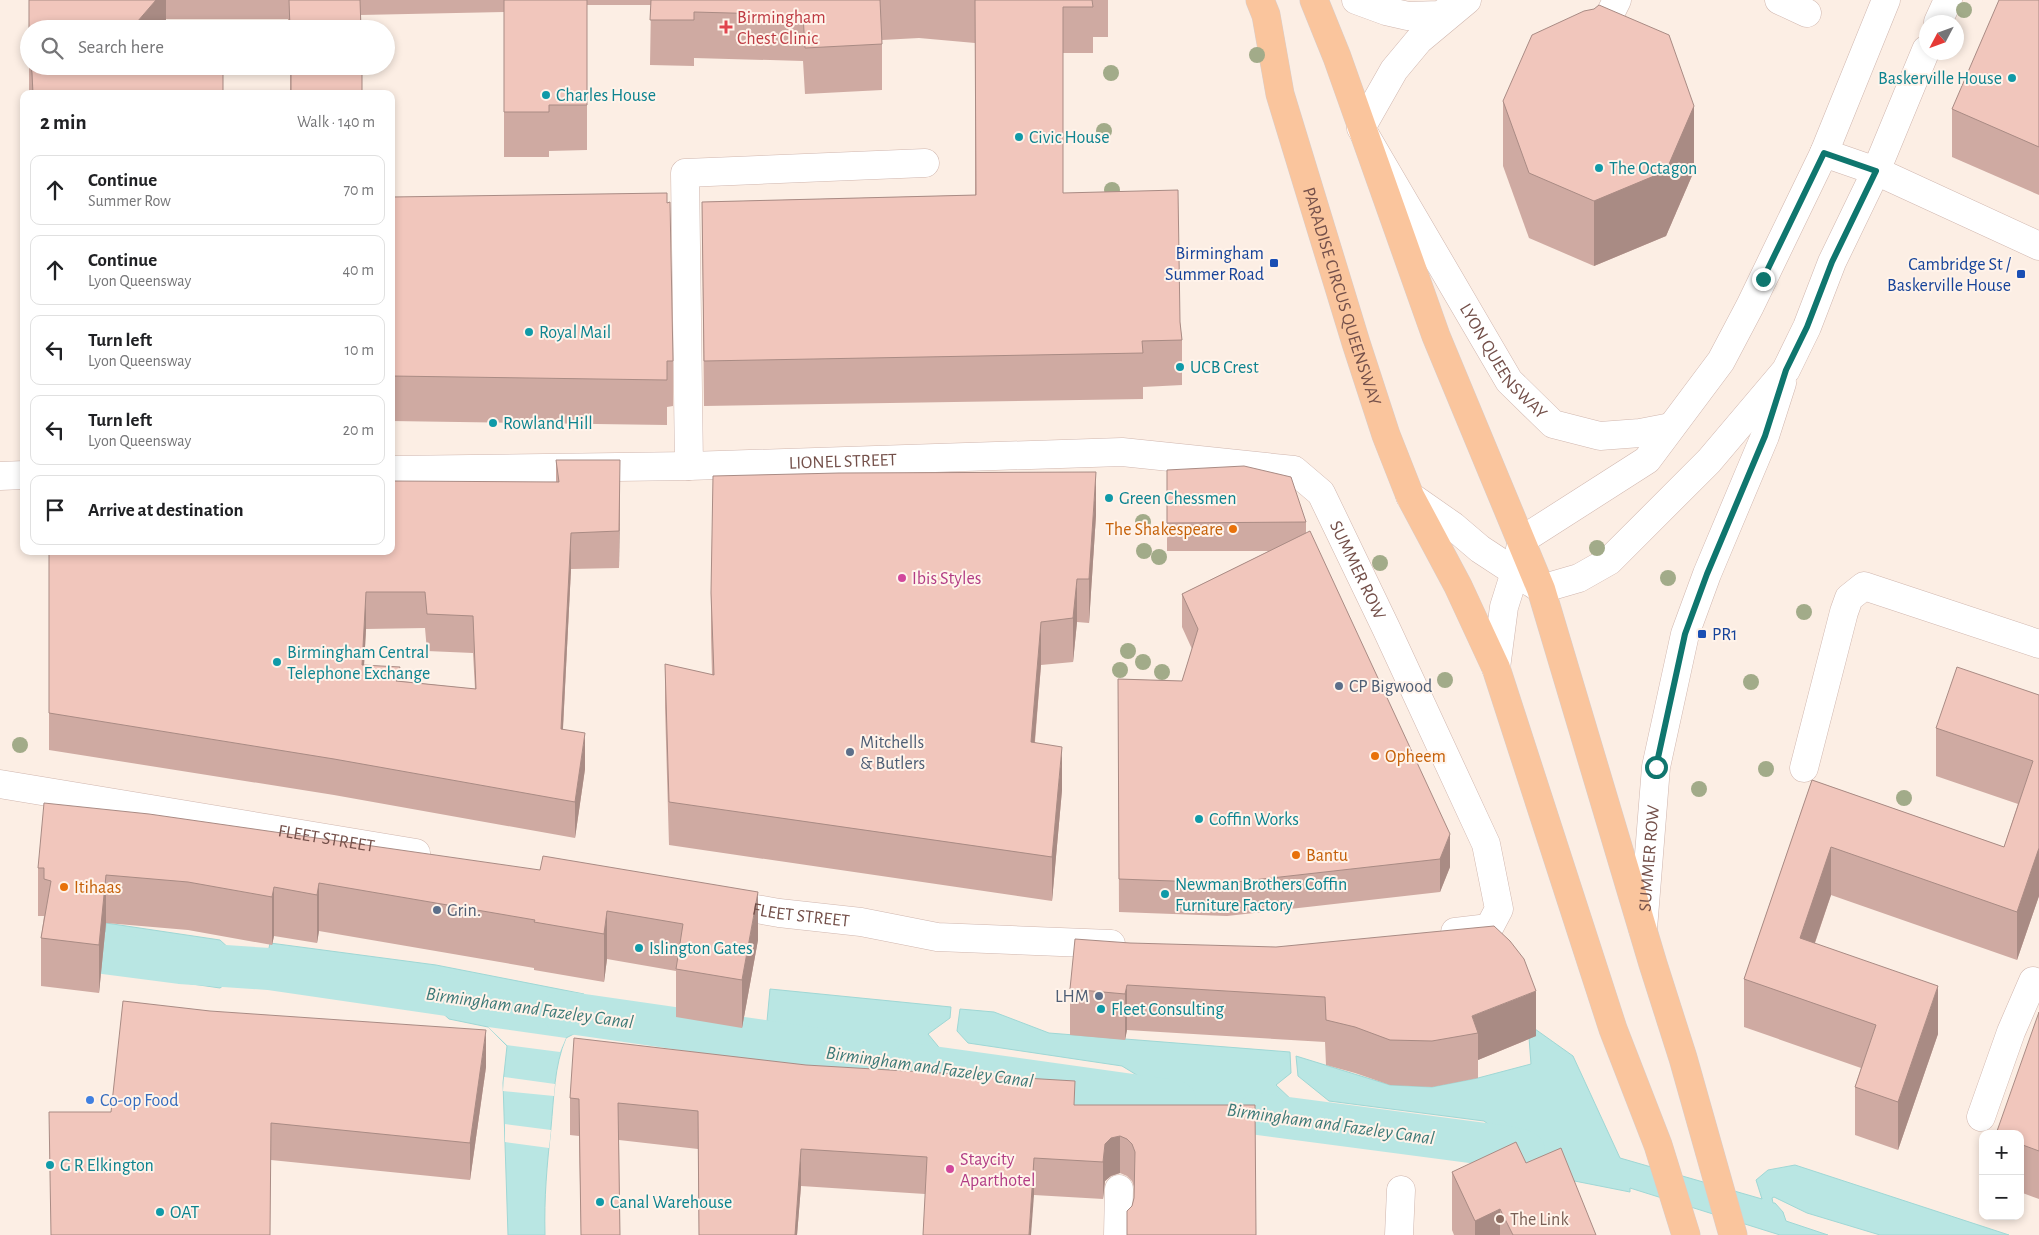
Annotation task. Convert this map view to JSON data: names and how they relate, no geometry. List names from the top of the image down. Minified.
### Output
{"streets":{"main road":["PARADISE CIRCUS QUEENSWAY","SUMMER ROW"],"street":["LYON QUEENSWAY","LIONEL STREET","FLEET STREET"]},"crossings":[["LIONEL STREET","SUMMER ROW"]],"water":["Birmingham and Fazeley Canal"],"places":{"health":["Birmingham Chest Clinic"],"other":["Baskerville House","Charles House","Civic House","The Octagon","Royal Mail","UCB Crest","Rowland Hill","Green Chessmen","The Shakespeare","Ibis Styles","Birmingham Central Telephone Exchange","CP Bigwood","Mitchells & Butlers","Opheem","Coffin Works","Bantu","Itihaas","Newman Brothers Coffin Furniture Factory","Grin.","Islington Gates","LHM","Fleet Consulting","Co-op Food","G R Elkington","Staycity Aparthotel","Canal Warehouse","OAT","The Link"],"transit":["Birmingham Summer Road","Cambridge St / Baskerville House","PR1"]},"north":"bottom left","page":{"search":"Search here","heading":["2 min","Walk · 140 m"],"list":[["Continue","Summer Row","70 m"],["Continue","Lyon Queensway","40 m"],["Turn left","Lyon Queensway","10 m"],["Turn left","Lyon Queensway","20 m"],"Arrive at destination"],"map_buttons":["+","−"]}}
